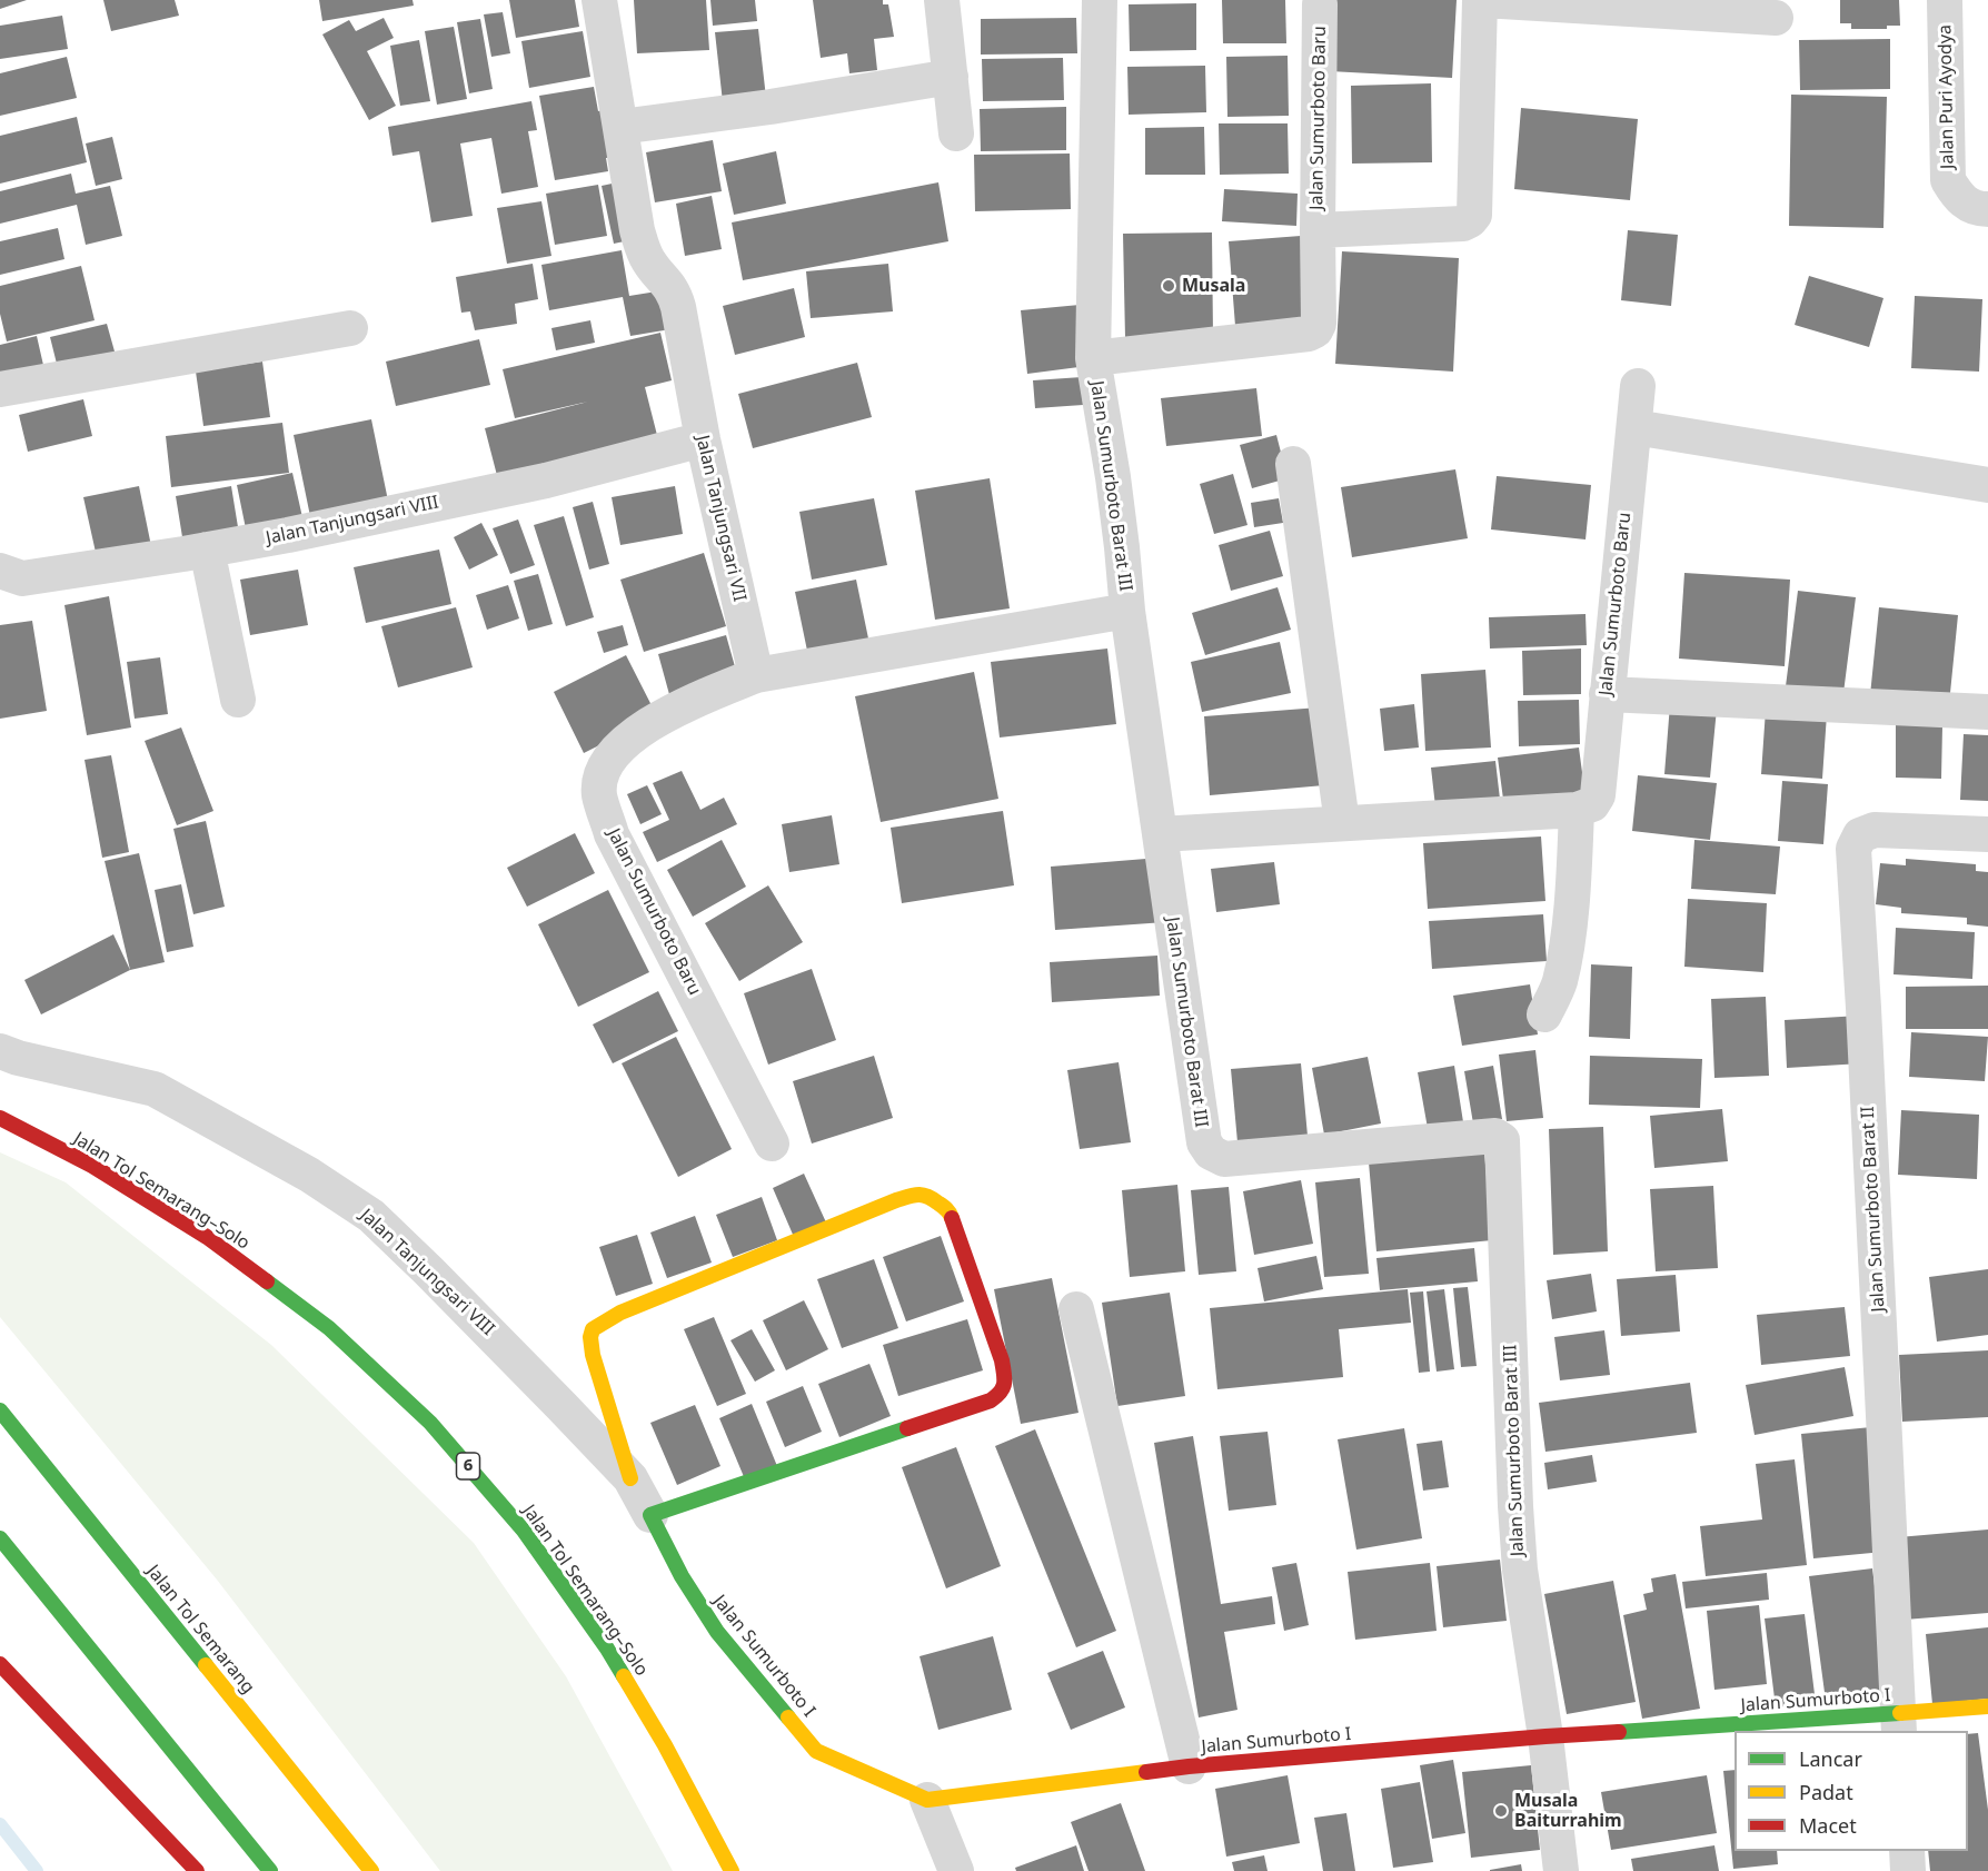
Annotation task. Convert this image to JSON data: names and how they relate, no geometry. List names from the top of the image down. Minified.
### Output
{"streets":{"main road":["Jalan Tol Semarang–Solo","6","Jalan Tol Semarang","Jalan Sumurboto I"],"street":["Jalan Puri Ayodya","Jalan Sumurboto Baru","Jalan Sumurboto Barat III","Jalan Tanjungsari VII","Jalan Tanjungsari VIII","Jalan Sumurboto Barat II"]},"crossings":[["Jalan Sumurboto Baru","Jalan Sumurboto Barat III"],["Jalan Sumurboto Baru","Jalan Tanjungsari VII"],["Jalan Sumurboto Barat III","Jalan Sumurboto I"],["Jalan Tanjungsari VII","Jalan Tanjungsari VIII"],["Jalan Tanjungsari VIII","Jalan Sumurboto I"],["Jalan Sumurboto Barat II","Jalan Sumurboto I"]],"places":["Musala","Musala Baiturrahim"],"legend":["Lancar","Padat","Macet"]}
